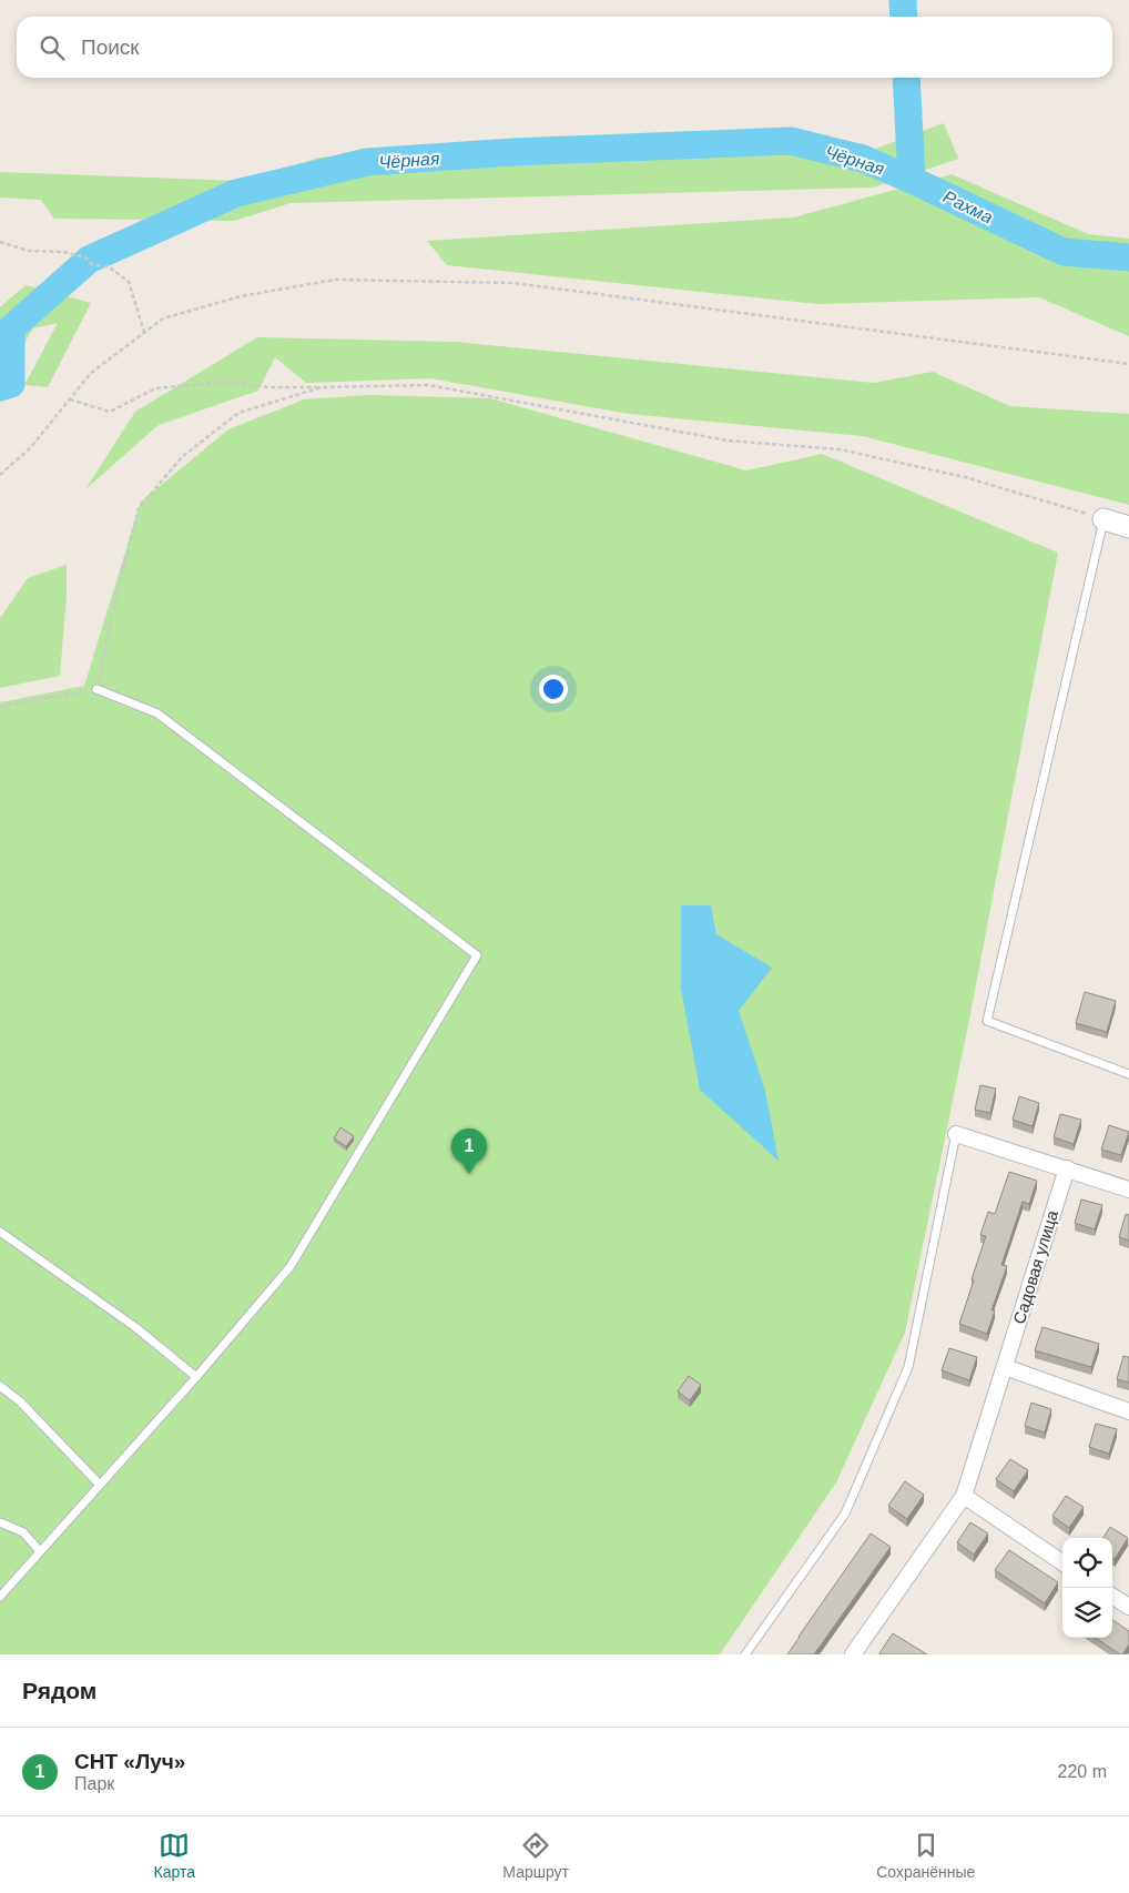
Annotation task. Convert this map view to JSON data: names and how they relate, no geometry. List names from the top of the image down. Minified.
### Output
{"streets":{"street":["Садовая улица"]},"water":["Чёрная","Рахма"],"page":{"search":"Поиск","pins":"1","heading":"Рядом","list":[{"mark":"1","name":"СНТ «Луч»","note":"Парк","value":"220 m"}],"nav":["Карта","Маршрут","Сохранённые"]}}
